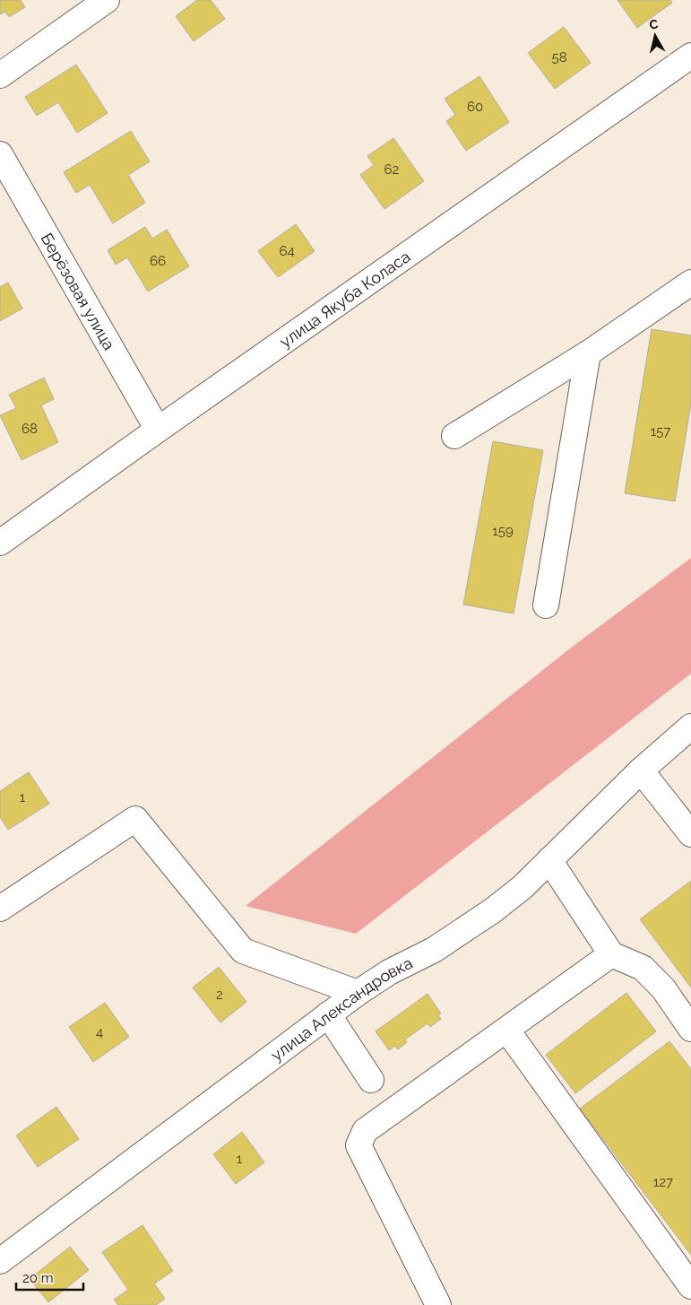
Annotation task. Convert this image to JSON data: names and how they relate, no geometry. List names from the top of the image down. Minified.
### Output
{"streets":{"street":["Берёзовая улица","улица Якуба Коласа","улица Александровка"]},"crossings":[["Берёзовая улица","улица Якуба Коласа"]],"house_numbers":["58","60","62","64","66","68","157","159","1","2","4","1","127"],"scale_bar":"20 m","north":"top"}
